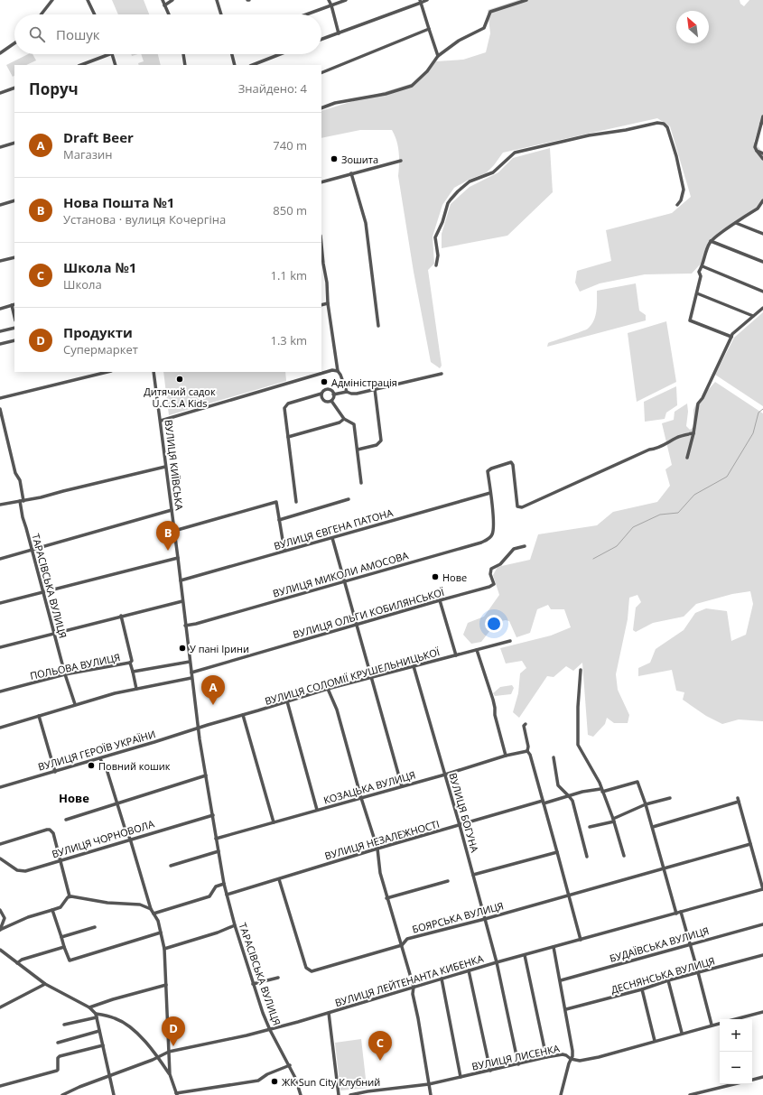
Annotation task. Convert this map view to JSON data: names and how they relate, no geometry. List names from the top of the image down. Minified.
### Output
{"streets":{"street":["ВУЛИЦЯ КИЇВСЬКА","ВУЛИЦЯ ЄВГЕНА ПАТОНА","ВУЛИЦЯ МИКОЛИ АМОСОВА","ТАРАСІВСЬКА ВУЛИЦЯ","ВУЛИЦЯ ОЛЬГИ КОБИЛЯНСЬКОЇ","ПОЛЬОВА ВУЛИЦЯ","ВУЛИЦЯ СОЛОМІЇ КРУШЕЛЬНИЦЬКОЇ","ВУЛИЦЯ ГЕРОЇВ УКРАЇНИ","КОЗАЦЬКА ВУЛИЦЯ","ВУЛИЦЯ БОГУНА","ВУЛИЦЯ ЧОРНОВОЛА","ВУЛИЦЯ НЕЗАЛЕЖНОСТІ","БОЯРСЬКА ВУЛИЦЯ","БУДАЇВСЬКА ВУЛИЦЯ","ДЕСНЯНСЬКА ВУЛИЦЯ","ВУЛИЦЯ ЛЕЙТЕНАНТА КИБЕНКА","ВУЛИЦЯ ЛИСЕНКА"]},"crossings":[["ВУЛИЦЯ КИЇВСЬКА","ВУЛИЦЯ ЄВГЕНА ПАТОНА"],["ВУЛИЦЯ КИЇВСЬКА","ВУЛИЦЯ МИКОЛИ АМОСОВА"],["ВУЛИЦЯ КИЇВСЬКА","ТАРАСІВСЬКА ВУЛИЦЯ"],["ВУЛИЦЯ КИЇВСЬКА","ВУЛИЦЯ ОЛЬГИ КОБИЛЯНСЬКОЇ"],["ВУЛИЦЯ КИЇВСЬКА","ВУЛИЦЯ СОЛОМІЇ КРУШЕЛЬНИЦЬКОЇ"],["ВУЛИЦЯ КИЇВСЬКА","ВУЛИЦЯ ГЕРОЇВ УКРАЇНИ"],["ВУЛИЦЯ ЄВГЕНА ПАТОНА","ВУЛИЦЯ МИКОЛИ АМОСОВА"],["ТАРАСІВСЬКА ВУЛИЦЯ","ПОЛЬОВА ВУЛИЦЯ"],["ТАРАСІВСЬКА ВУЛИЦЯ","КОЗАЦЬКА ВУЛИЦЯ"],["ТАРАСІВСЬКА ВУЛИЦЯ","ВУЛИЦЯ ЧОРНОВОЛА"],["ТАРАСІВСЬКА ВУЛИЦЯ","ВУЛИЦЯ НЕЗАЛЕЖНОСТІ"],["ТАРАСІВСЬКА ВУЛИЦЯ","ВУЛИЦЯ ЛЕЙТЕНАНТА КИБЕНКА"],["ВУЛИЦЯ СОЛОМІЇ КРУШЕЛЬНИЦЬКОЇ","ВУЛИЦЯ ГЕРОЇВ УКРАЇНИ"],["ВУЛИЦЯ СОЛОМІЇ КРУШЕЛЬНИЦЬКОЇ","ВУЛИЦЯ БОГУНА"],["КОЗАЦЬКА ВУЛИЦЯ","ВУЛИЦЯ БОГУНА"],["ВУЛИЦЯ БОГУНА","ВУЛИЦЯ НЕЗАЛЕЖНОСТІ"],["ВУЛИЦЯ БОГУНА","БОЯРСЬКА ВУЛИЦЯ"],["ВУЛИЦЯ БОГУНА","ВУЛИЦЯ ЛЕЙТЕНАНТА КИБЕНКА"],["ВУЛИЦЯ БОГУНА","ВУЛИЦЯ ЛИСЕНКА"],["ВУЛИЦЯ НЕЗАЛЕЖНОСТІ","БОЯРСЬКА ВУЛИЦЯ"]],"districts":["Нове"],"places":["Зошита","Дитячий садок U.C.S.A Kids","Адміністрація","Нове","У пані Ірини","Повний кошик","ЖК Sun City Клубний"],"north":"top left","page":{"search":"Пошук","heading":["Поруч","Знайдено: 4"],"list":[{"mark":"A","name":"Draft Beer","note":"Магазин","value":"740 m"},{"mark":"B","name":"Нова Пошта №1","note":"Установа · вулиця Кочергіна","value":"850 m"},{"mark":"C","name":"Школа №1","note":"Школа","value":"1.1 km"},{"mark":"D","name":"Продукти","note":"Супермаркет","value":"1.3 km"}],"pins":["B","A","D","C"],"map_buttons":["+","−"]}}
